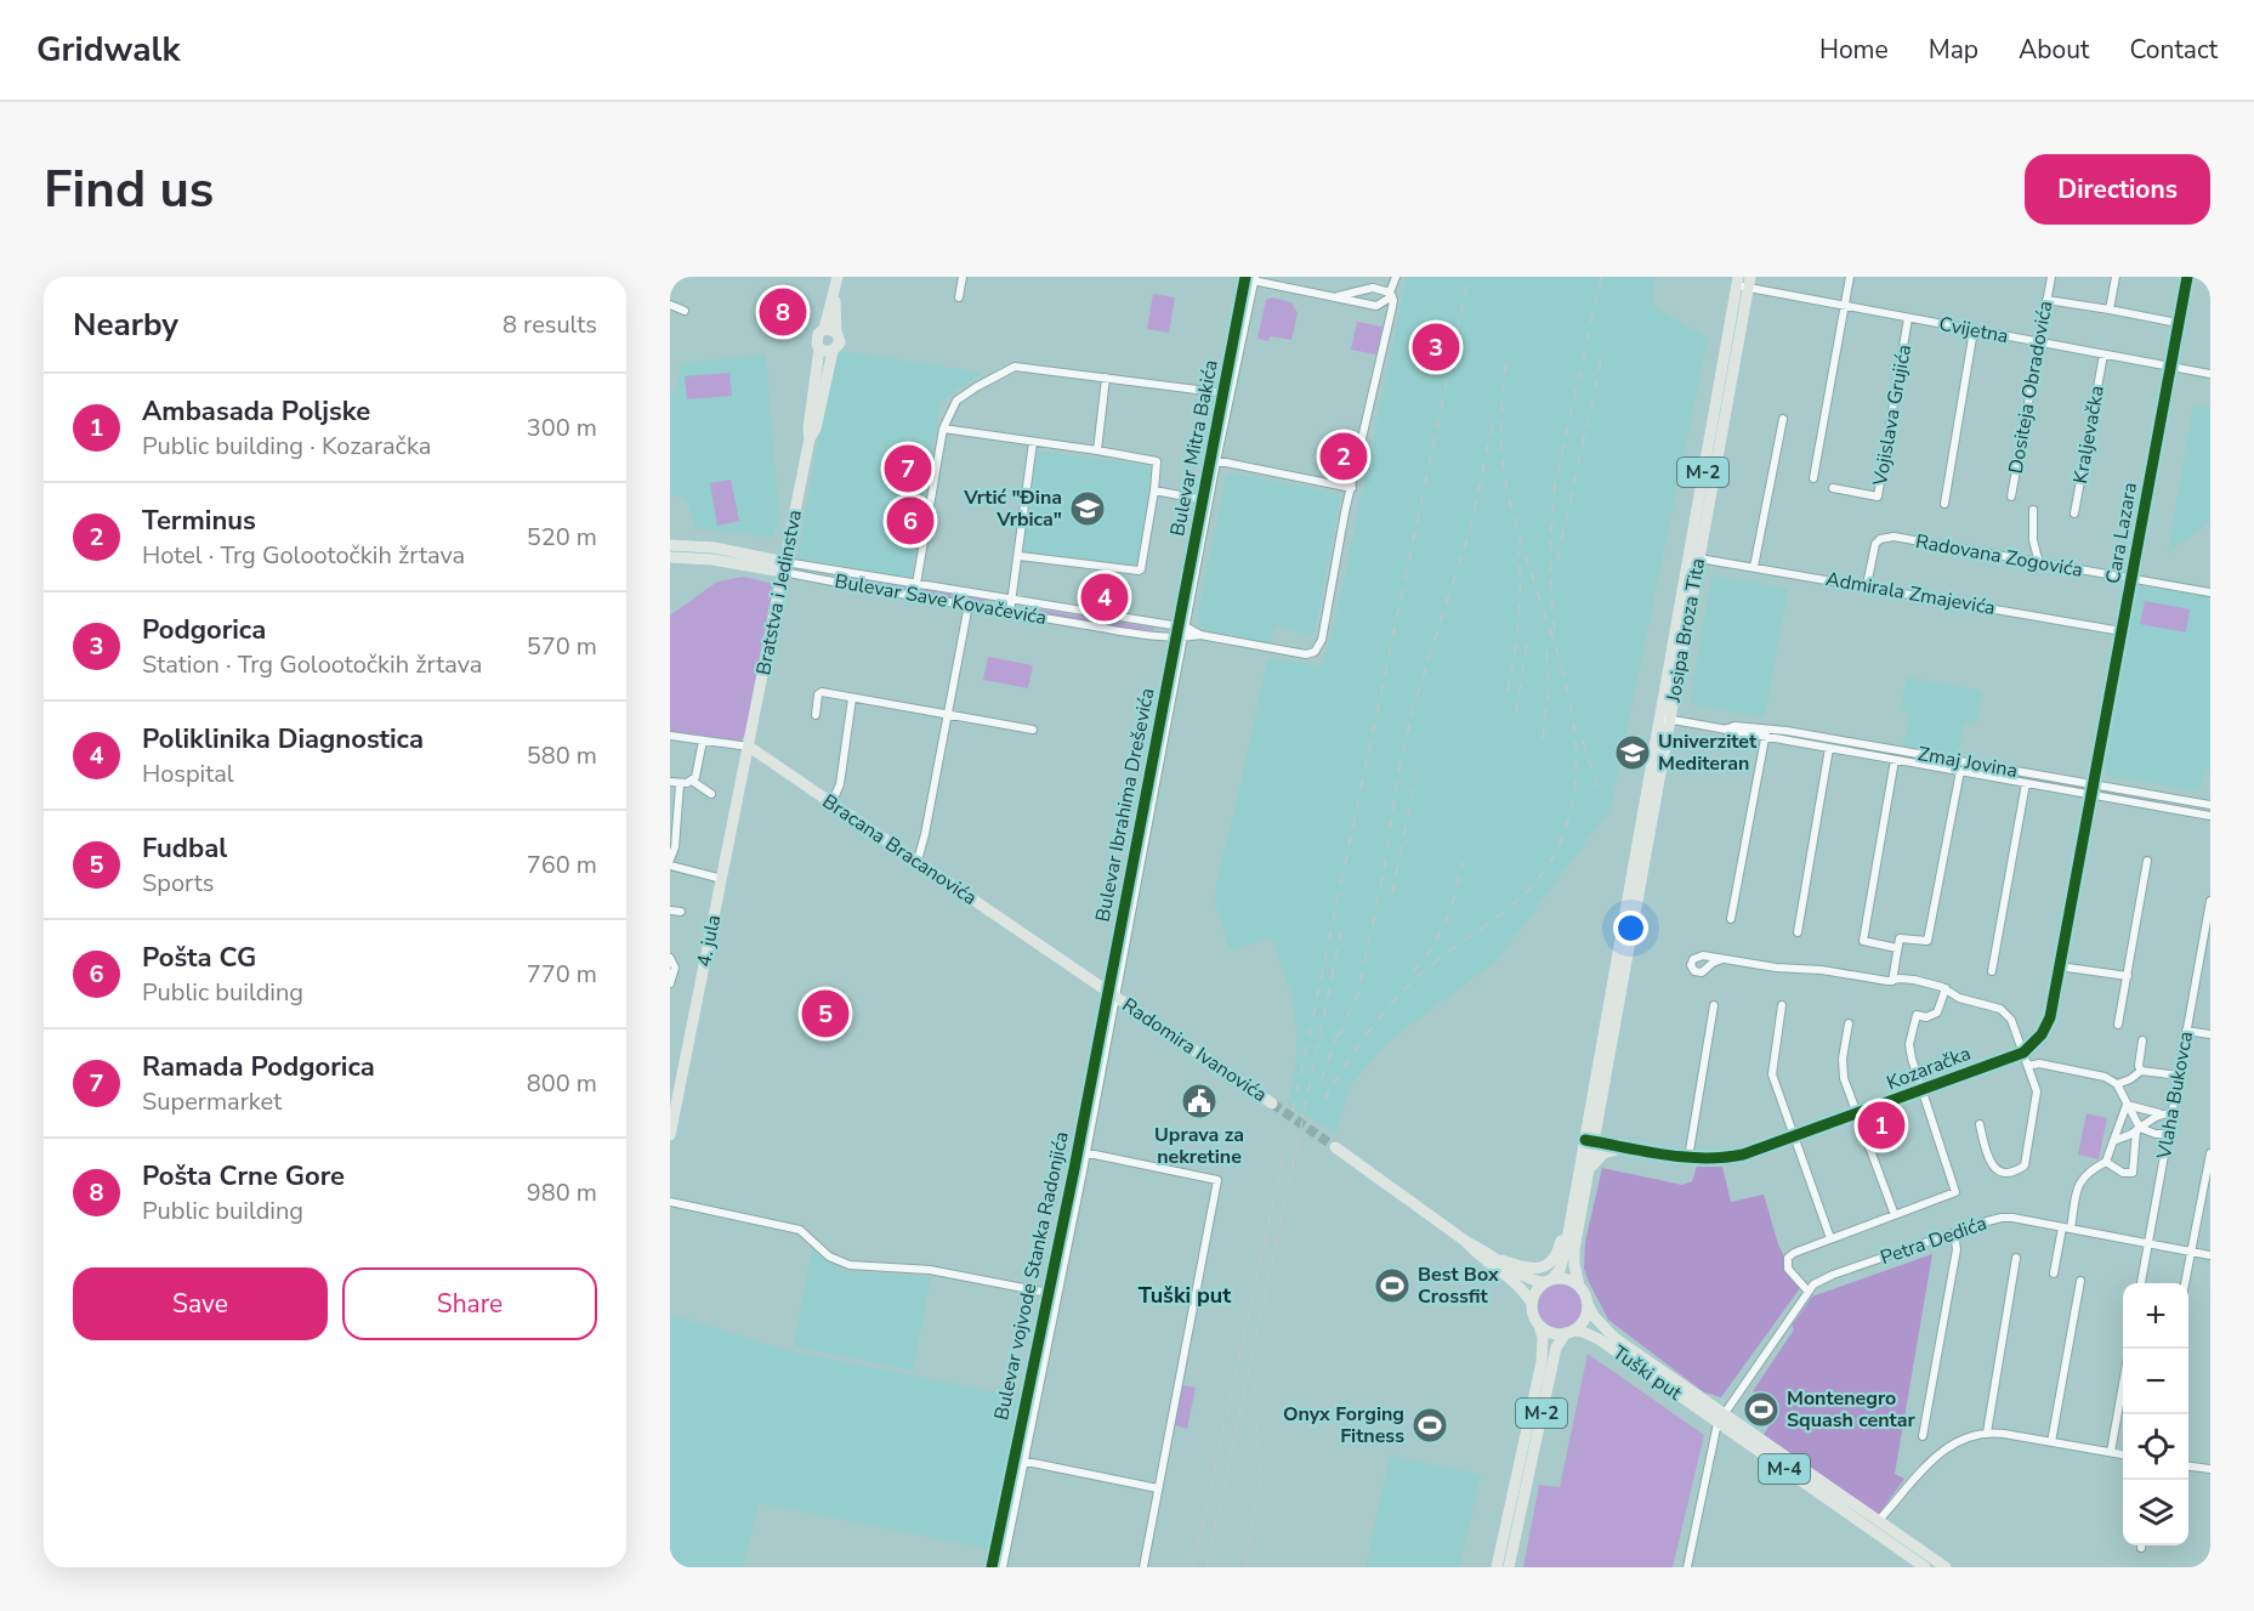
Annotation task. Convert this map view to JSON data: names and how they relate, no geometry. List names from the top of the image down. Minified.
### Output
{"streets":{"main road":["M-2","Bratstva i Jedinstva","Josipa Broza Tita","Bracana Bracanovića","4. jula","Radomira Ivanovića","Tuški put","M-4"],"street":["Cvijetna","Dositeja Obradovića","Vojislava Grujića","Kraljevačka","Bulevar Mitra Bakića","Cara Lazara","Radovana Zogovića","Admirala Zmajevića","Bulevar Save Kovačevića","Zmaj Jovina","Bulevar Ibrahima Dreševića","Kozaračka","Vlaha Bukovca","Petra Dedića","Bulevar vojvode Stanka Radonjića"]},"crossings":[["Cvijetna","Dositeja Obradovića"],["Cvijetna","Vojislava Grujića"],["Cvijetna","Kraljevačka"],["Cvijetna","Cara Lazara"],["Cvijetna","Josipa Broza Tita"],["Bulevar Mitra Bakića","Bulevar Save Kovačevića"],["Bulevar Mitra Bakića","Bulevar Ibrahima Dreševića"],["M-2","Josipa Broza Tita"],["M-2","Tuški put"],["Cara Lazara","Radovana Zogovića"],["Cara Lazara","Admirala Zmajevića"],["Cara Lazara","Zmaj Jovina"],["Cara Lazara","Kozaračka"],["Radovana Zogovića","Admirala Zmajevića"],["Bratstva i Jedinstva","Bulevar Save Kovačevića"],["Bratstva i Jedinstva","Bracana Bracanovića"],["Bratstva i Jedinstva","4. jula"],["Admirala Zmajevića","Josipa Broza Tita"],["Bulevar Save Kovačevića","Bulevar Ibrahima Dreševića"],["Josipa Broza Tita","Zmaj Jovina"],["Josipa Broza Tita","Kozaračka"],["Josipa Broza Tita","Tuški put"],["Zmaj Jovina","Kozaračka"],["Bulevar Ibrahima Dreševića","Bracana Bracanovića"],["Bulevar Ibrahima Dreševića","Radomira Ivanovića"],["Bulevar Ibrahima Dreševića","Bulevar vojvode Stanka Radonjića"],["Bracana Bracanovića","4. jula"],["Bracana Bracanovića","Radomira Ivanovića"],["Bracana Bracanovića","Bulevar vojvode Stanka Radonjića"],["Radomira Ivanovića","Bulevar vojvode Stanka Radonjića"],["Vlaha Bukovca","Petra Dedića"],["Petra Dedića","Tuški put"],["Petra Dedića","M-4"],["Tuški put","M-4"]],"districts":["Tuški put"],"places":{"school or university":["Vrtić \"Đina Vrbica\"","Univerzitet Mediteran"],"public building":["Uprava za nekretine"],"sports":["Best Box Crossfit","Montenegro Squash centar","Onyx Forging Fitness"]},"page":{"header":"Gridwalk","nav":["Home","Map","About","Contact"],"buttons":["Directions",["Save","Share"]],"title":"Find us","heading":["Nearby","8 results"],"pins":["8","3","2","7","6","4","5","1"],"list":[{"mark":"1","name":"Ambasada Poljske","note":"Public building · Kozaračka","value":"300 m"},{"mark":"2","name":"Terminus","note":"Hotel · Trg Golootočkih žrtava","value":"520 m"},{"mark":"3","name":"Podgorica","note":"Station · Trg Golootočkih žrtava","value":"570 m"},{"mark":"4","name":"Poliklinika Diagnostica","note":"Hospital","value":"580 m"},{"mark":"5","name":"Fudbal","note":"Sports","value":"760 m"},{"mark":"6","name":"Pošta CG","note":"Public building","value":"770 m"},{"mark":"7","name":"Ramada Podgorica","note":"Supermarket","value":"800 m"},{"mark":"8","name":"Pošta Crne Gore","note":"Public building","value":"980 m"}],"map_buttons":["+","−"]}}
